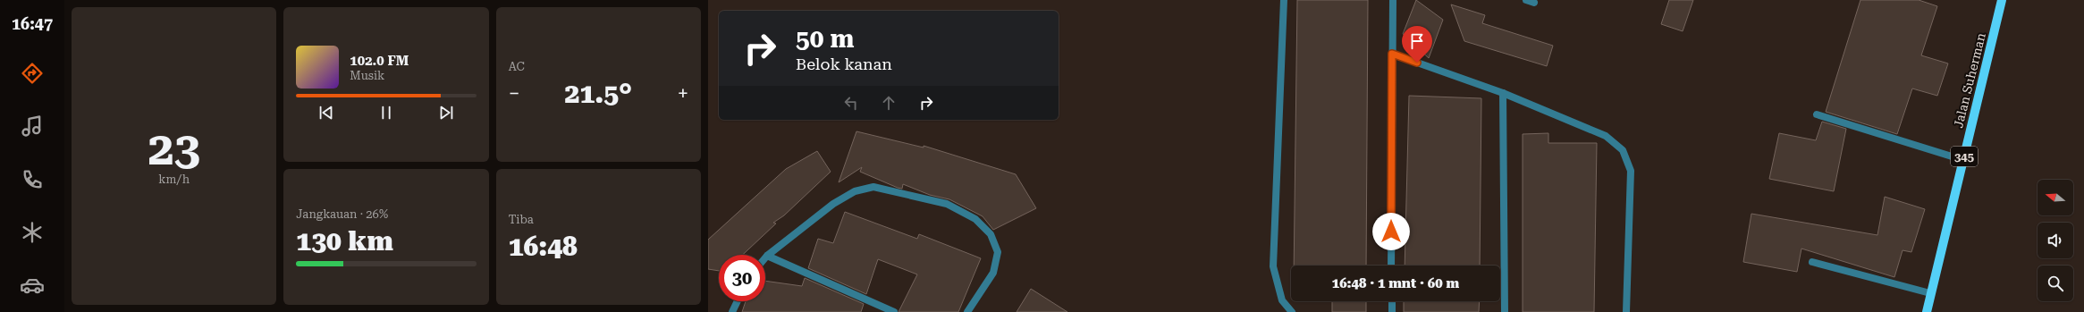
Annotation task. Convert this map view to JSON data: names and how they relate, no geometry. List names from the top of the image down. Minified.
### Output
{"streets":{"main road":["Jalan Suherman","345"]},"north":"left","page":{"tabs":"16:47","tile":[["23","km/h"],"AC",["Jangkauan · 26%","130 km"],["Tiba","16:48"]],"turn":["50 m","Belok kanan"],"song":["102.0 FM","Musik"],"heat":["−","21.5°","+"],"limit":"30","trip":"16:48 · 1 mnt · 60 m"}}
